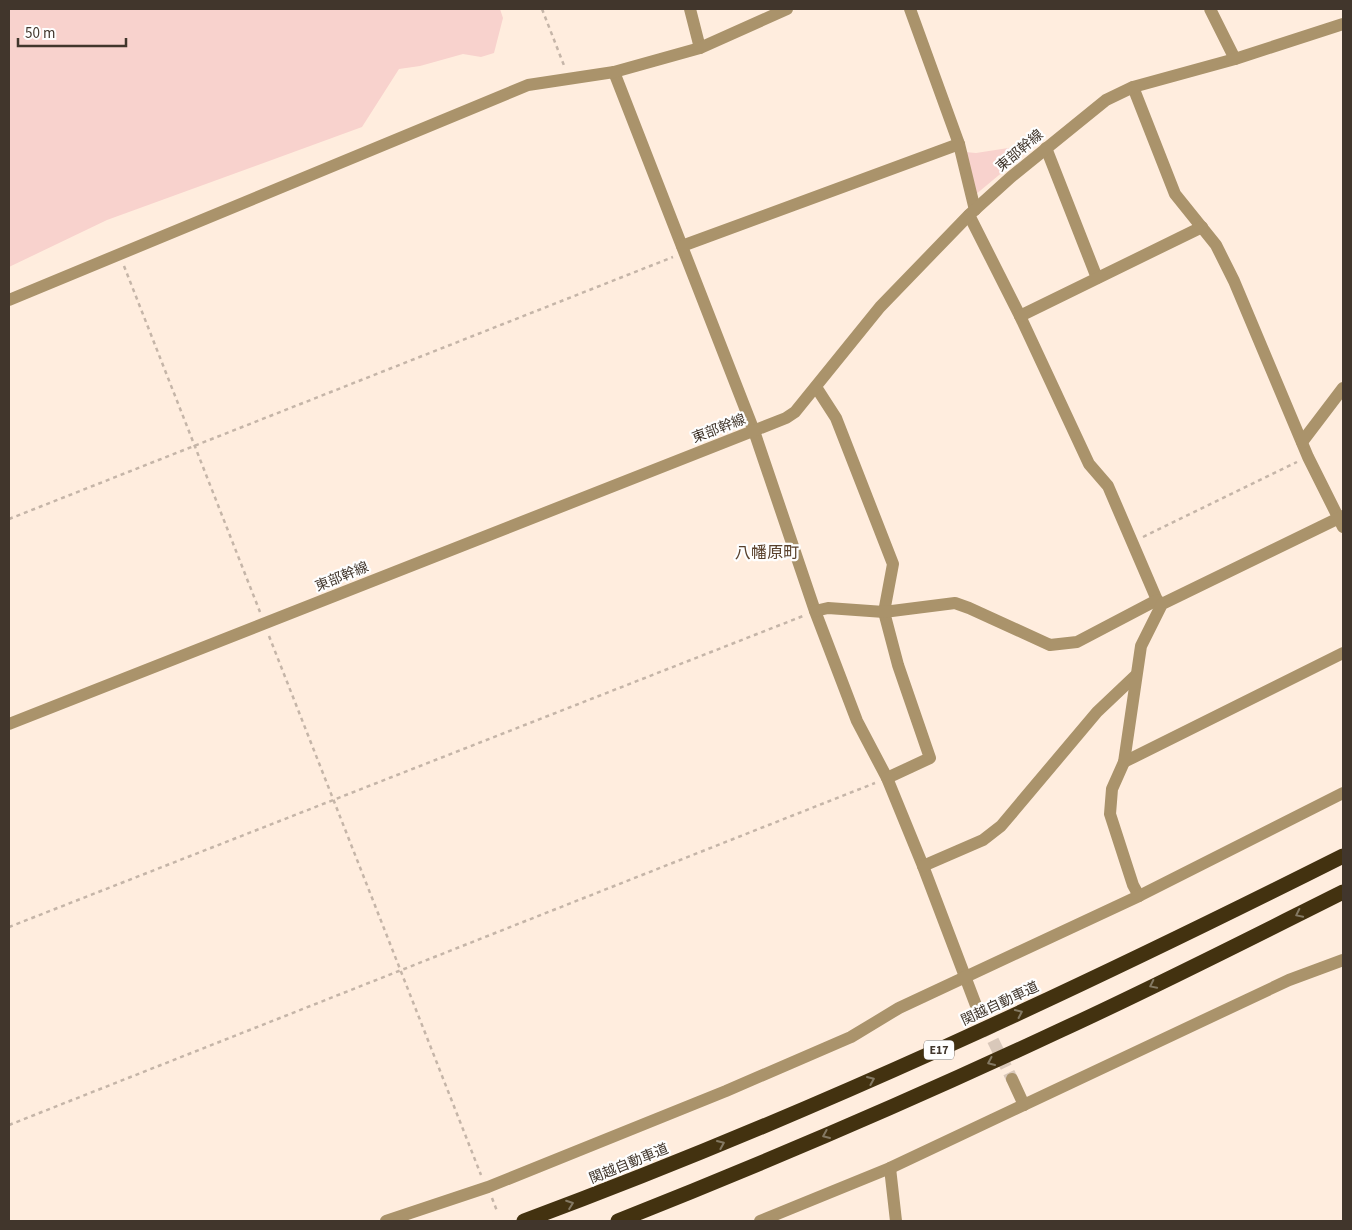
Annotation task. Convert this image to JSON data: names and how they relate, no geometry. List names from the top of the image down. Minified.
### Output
{"streets":{"highway":["関越自動車道","E17"],"street":["東部幹線"]},"districts":["八幡原町"],"scale_bar":"50 m"}
